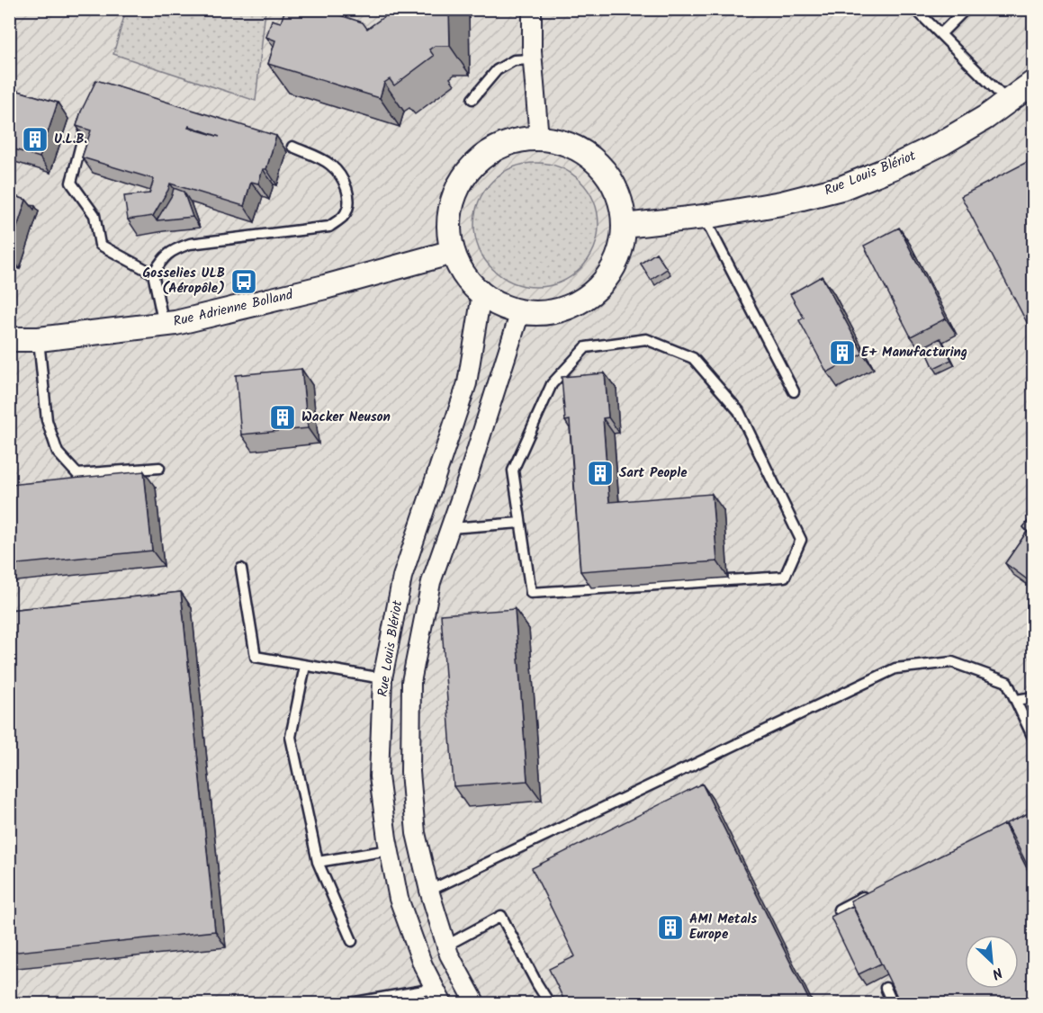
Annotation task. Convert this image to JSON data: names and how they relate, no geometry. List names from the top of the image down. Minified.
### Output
{"streets":{"street":["Rue Louis Blériot","Rue Adrienne Bolland"]},"crossings":[["Rue Louis Blériot","Rue Adrienne Bolland"]],"places":{"building":["U.L.B.","E+ Manufacturing","Wacker Neuson","Sart People","AMI Metals Europe"],"bus stop":["Gosselies ULB (Aéropôle)"]},"north":"bottom right"}
